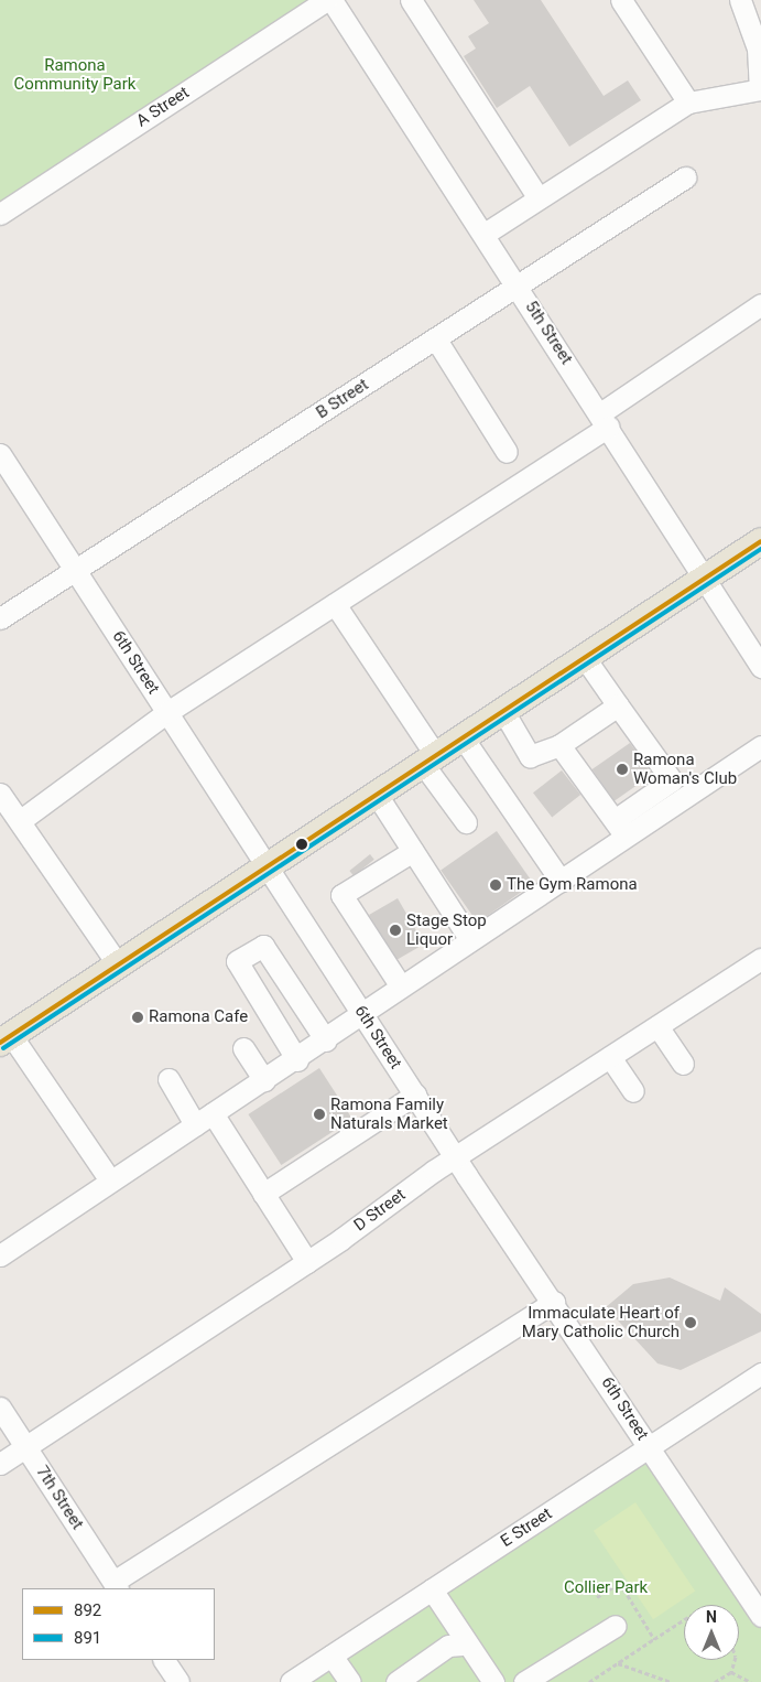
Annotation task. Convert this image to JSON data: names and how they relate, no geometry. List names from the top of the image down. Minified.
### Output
{"streets":{"street":["A Street","5th Street","B Street","6th Street","D Street","7th Street","E Street"]},"crossings":[["5th Street","B Street"],["B Street","6th Street"],["6th Street","D Street"],["6th Street","E Street"],["D Street","7th Street"]],"parks":["Ramona Community Park","Collier Park"],"places":["Ramona Woman's Club","The Gym Ramona","Stage Stop Liquor","Ramona Cafe","Ramona Family Naturals Market","Immaculate Heart of Mary Catholic Church"],"lines":["transit line 892","transit line 891"],"legend":["892","891"],"north":"top"}
